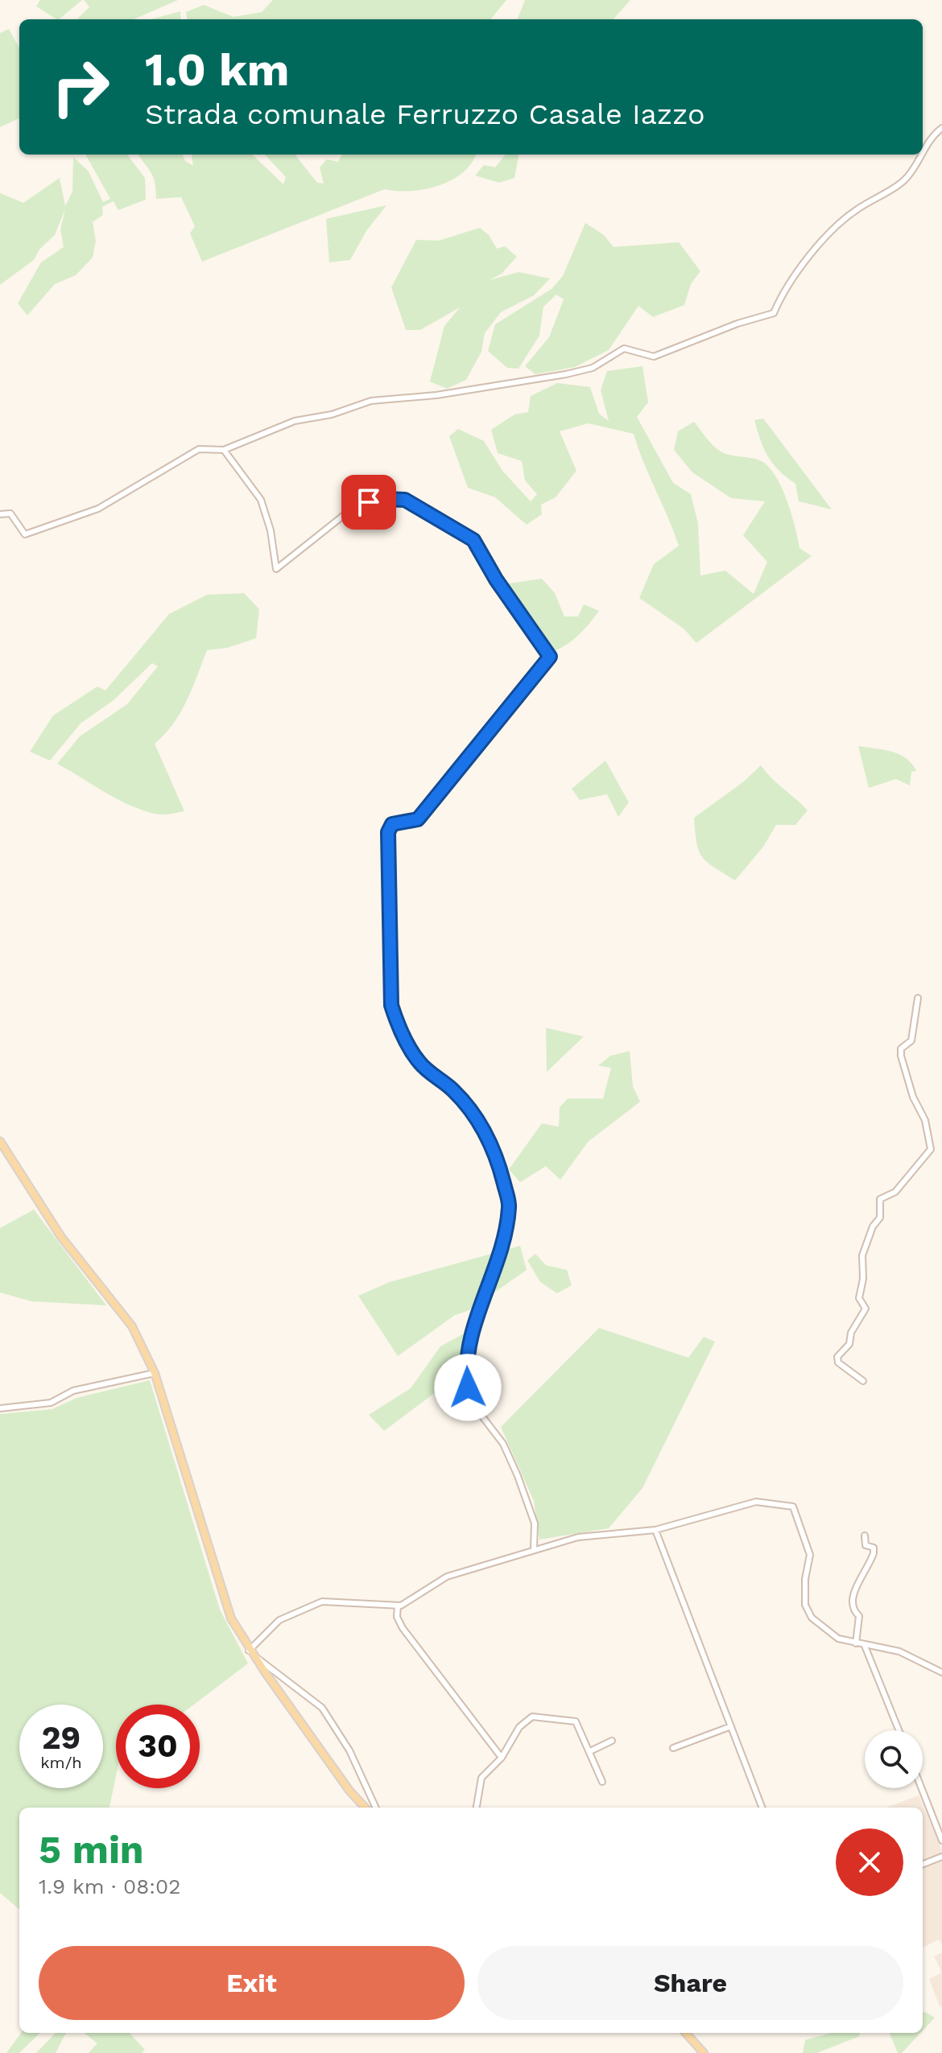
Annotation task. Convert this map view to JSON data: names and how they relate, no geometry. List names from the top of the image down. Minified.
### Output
{"page":{"turn":["1.0 km","Strada comunale Ferruzzo Casale Iazzo"],"speed":"29 km/h","limit":"30","heading":["5 min","1.9 km · 08:02"],"buttons":["Exit","Share"]}}
